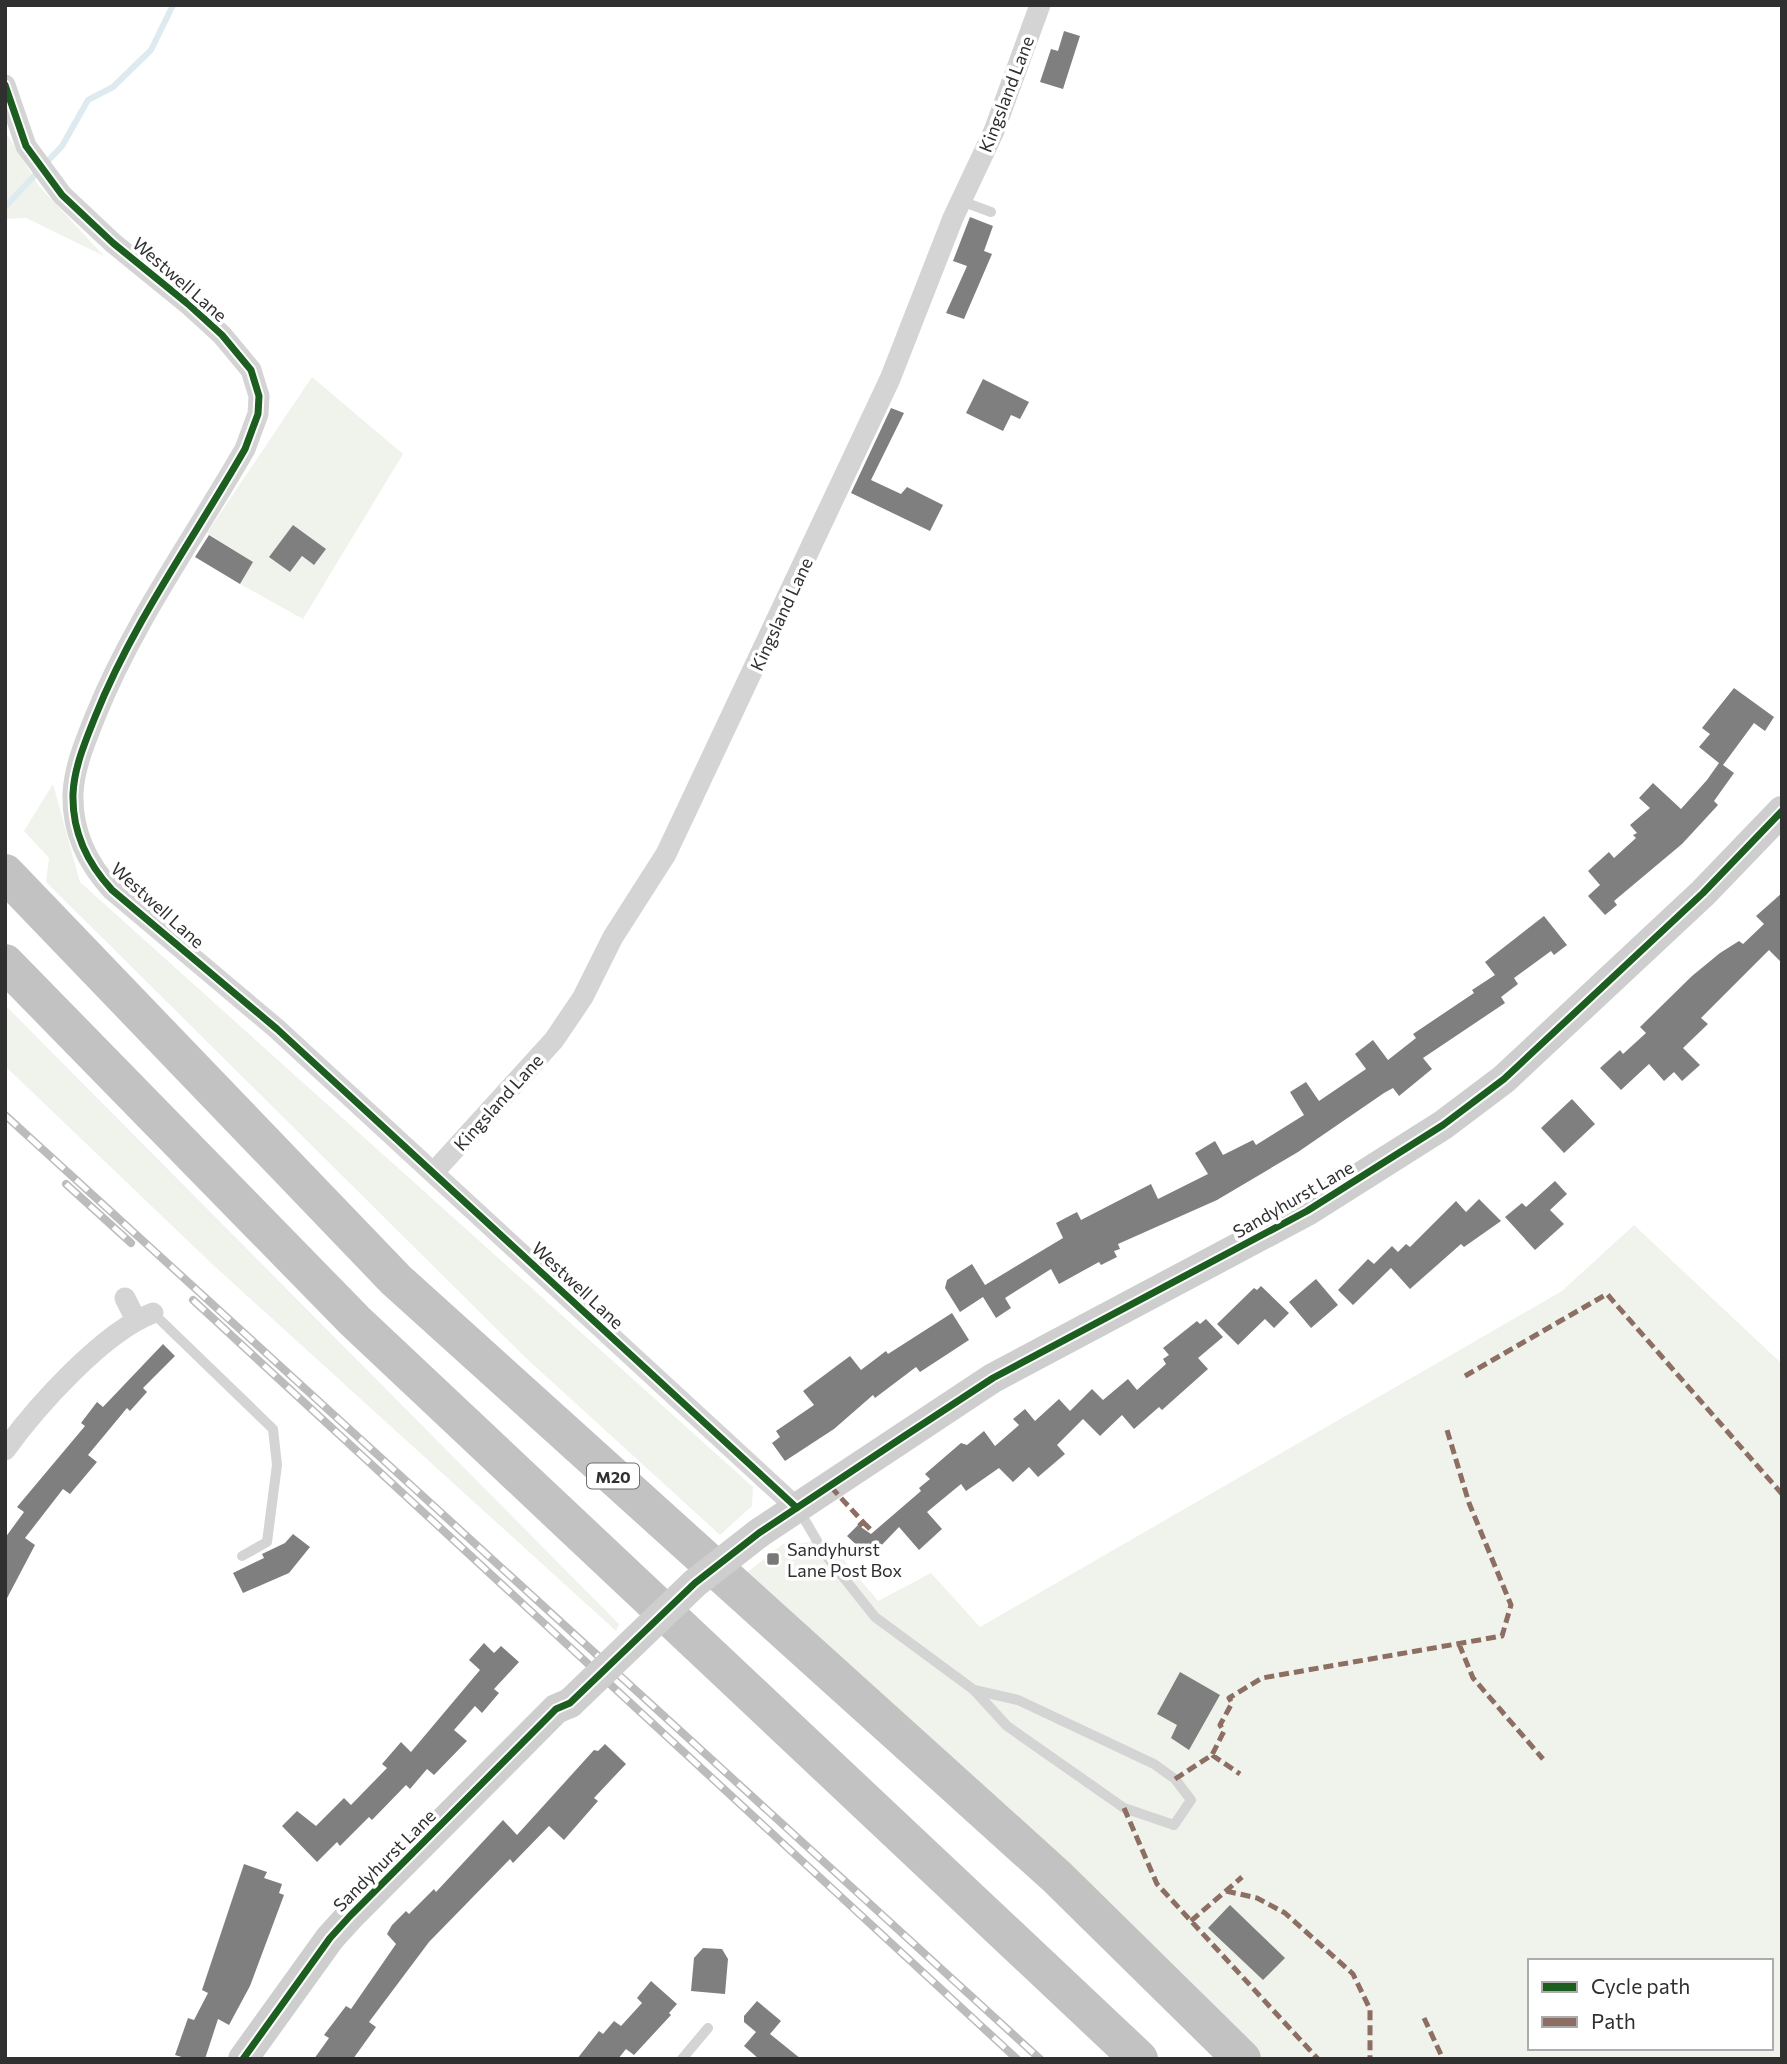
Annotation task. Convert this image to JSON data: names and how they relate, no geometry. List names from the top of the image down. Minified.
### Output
{"streets":{"highway":["M20"],"street":["Kingsland Lane","Westwell Lane","Sandyhurst Lane"]},"crossings":[["Kingsland Lane","Westwell Lane"],["Westwell Lane","Sandyhurst Lane"]],"places":{"transit":["Sandyhurst Lane Post Box"]},"legend":["Cycle path","Path"]}
